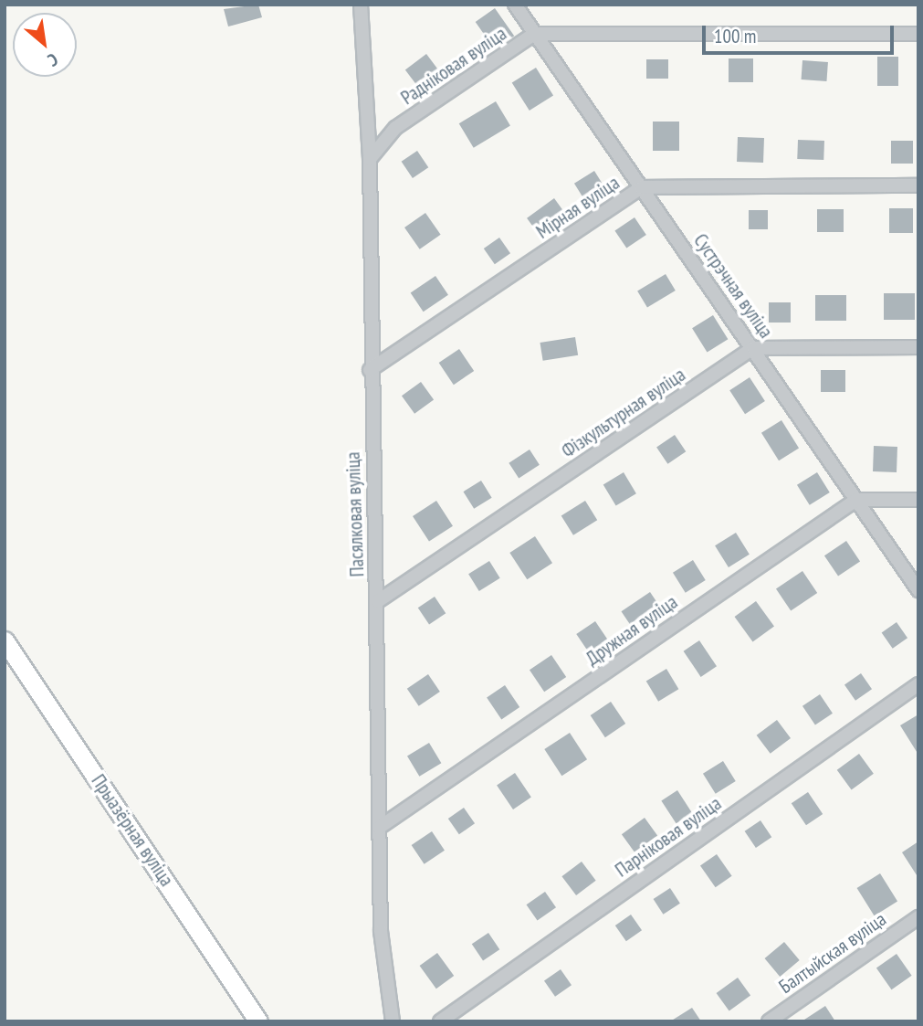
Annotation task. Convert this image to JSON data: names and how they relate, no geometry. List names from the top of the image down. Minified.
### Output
{"streets":{"street":["Радніковая вуліца","Мірная вуліца","Сустрэчная вуліца","Фізкультурная вуліца","Пасялковая вуліца","Дружная вуліца","Прыазёрная вуліца","Парніковая вуліца","Балтыйская вуліца"]},"crossings":[["Радніковая вуліца","Сустрэчная вуліца"],["Радніковая вуліца","Пасялковая вуліца"],["Мірная вуліца","Сустрэчная вуліца"],["Мірная вуліца","Пасялковая вуліца"],["Сустрэчная вуліца","Фізкультурная вуліца"],["Сустрэчная вуліца","Дружная вуліца"],["Фізкультурная вуліца","Пасялковая вуліца"],["Пасялковая вуліца","Дружная вуліца"]],"scale_bar":"100 m","north":"bottom right"}
